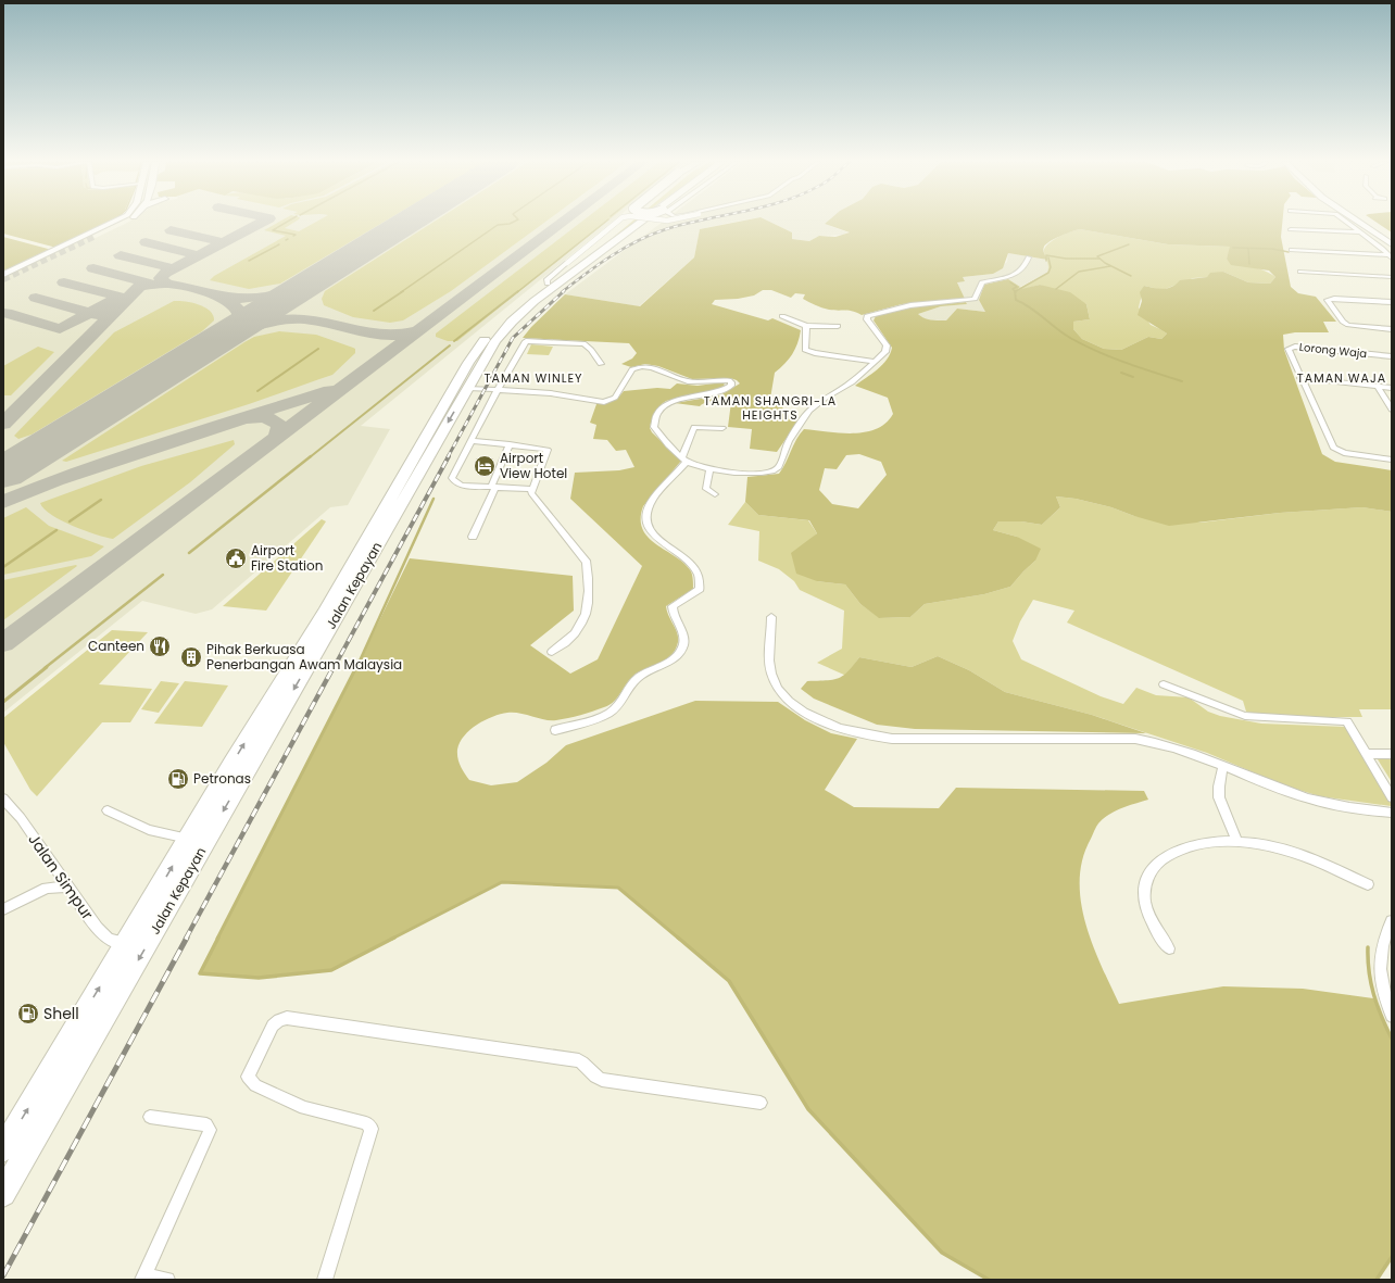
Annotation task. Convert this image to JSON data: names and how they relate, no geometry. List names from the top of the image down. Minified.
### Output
{"streets":{"highway":["Jalan Kepayan"],"street":["Lorong Waja","Jalan Simpur"]},"crossings":[["Jalan Kepayan","Jalan Simpur"]],"districts":["TAMAN WINLEY","TAMAN WAJA","TAMAN SHANGRI-LA HEIGHTS"],"places":{"hotel":["Airport View Hotel"],"public building":["Airport Fire Station"],"restaurant":["Canteen"],"building":["Pihak Berkuasa Penerbangan Awam Malaysia"],"fuel station":["Petronas","Shell"]}}
